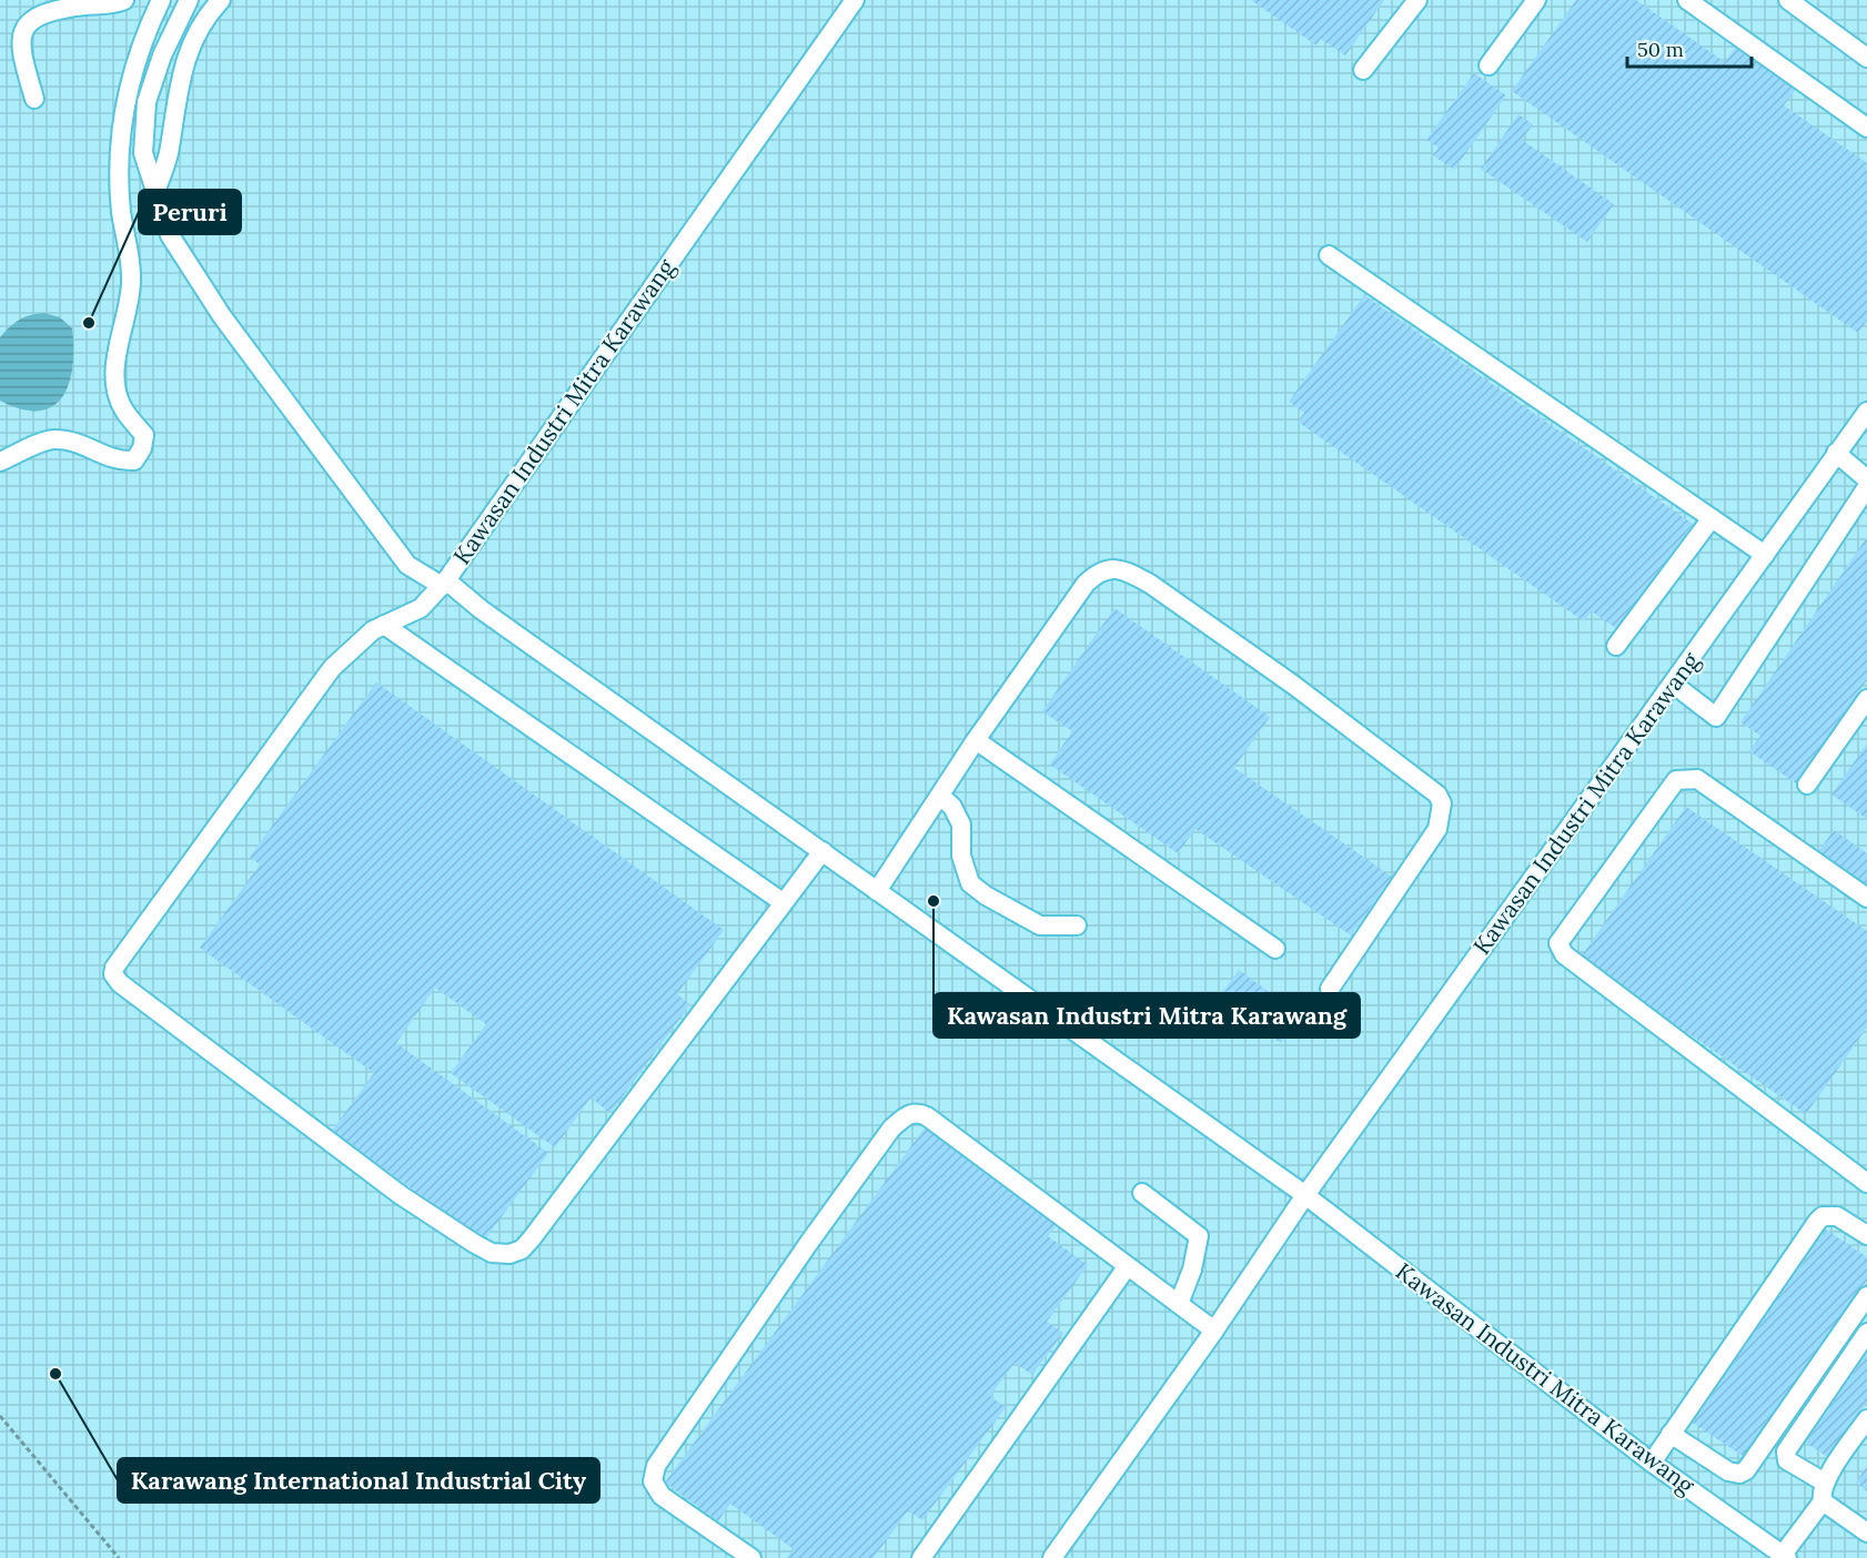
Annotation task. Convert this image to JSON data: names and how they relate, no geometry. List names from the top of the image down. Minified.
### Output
{"streets":{"street":["Kawasan Industri Mitra Karawang"]},"places":["Peruri","Kawasan Industri Mitra Karawang","Karawang International Industrial City"],"scale_bar":"50 m"}
